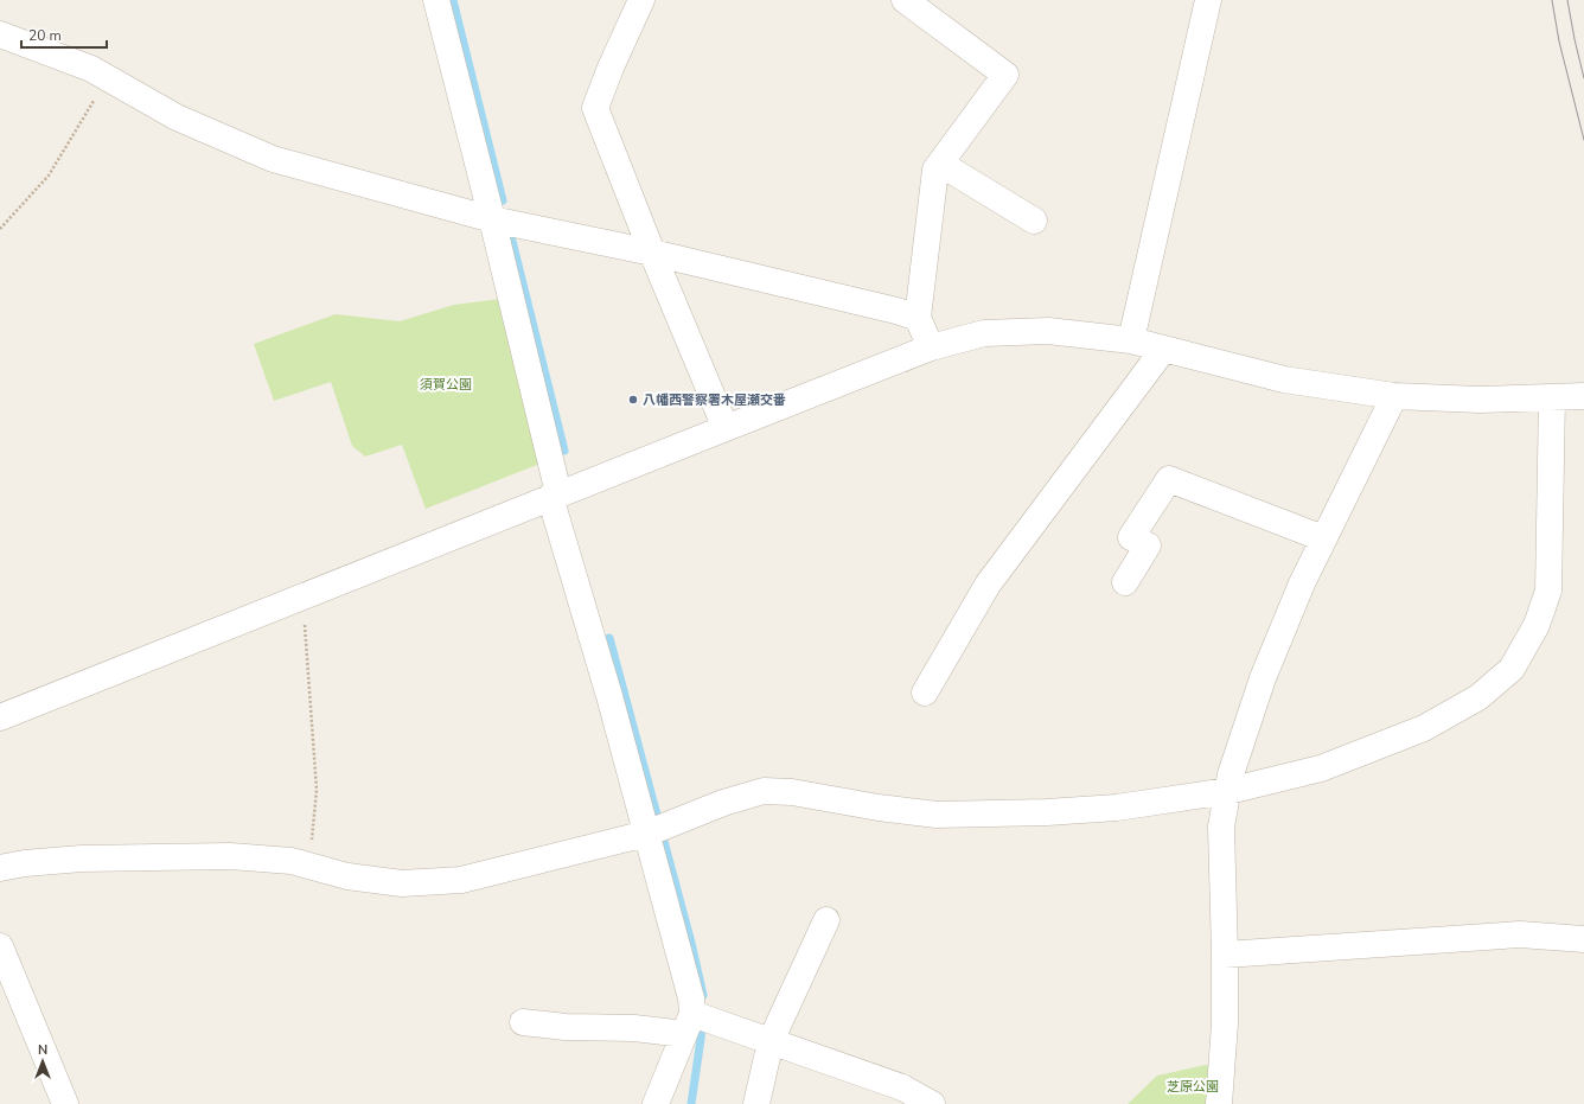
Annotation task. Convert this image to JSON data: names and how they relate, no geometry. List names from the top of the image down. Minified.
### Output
{"parks":["須賀公園","芝原公園"],"places":["八幡西警察署木屋瀬交番"],"scale_bar":"20 m","north":"top"}
